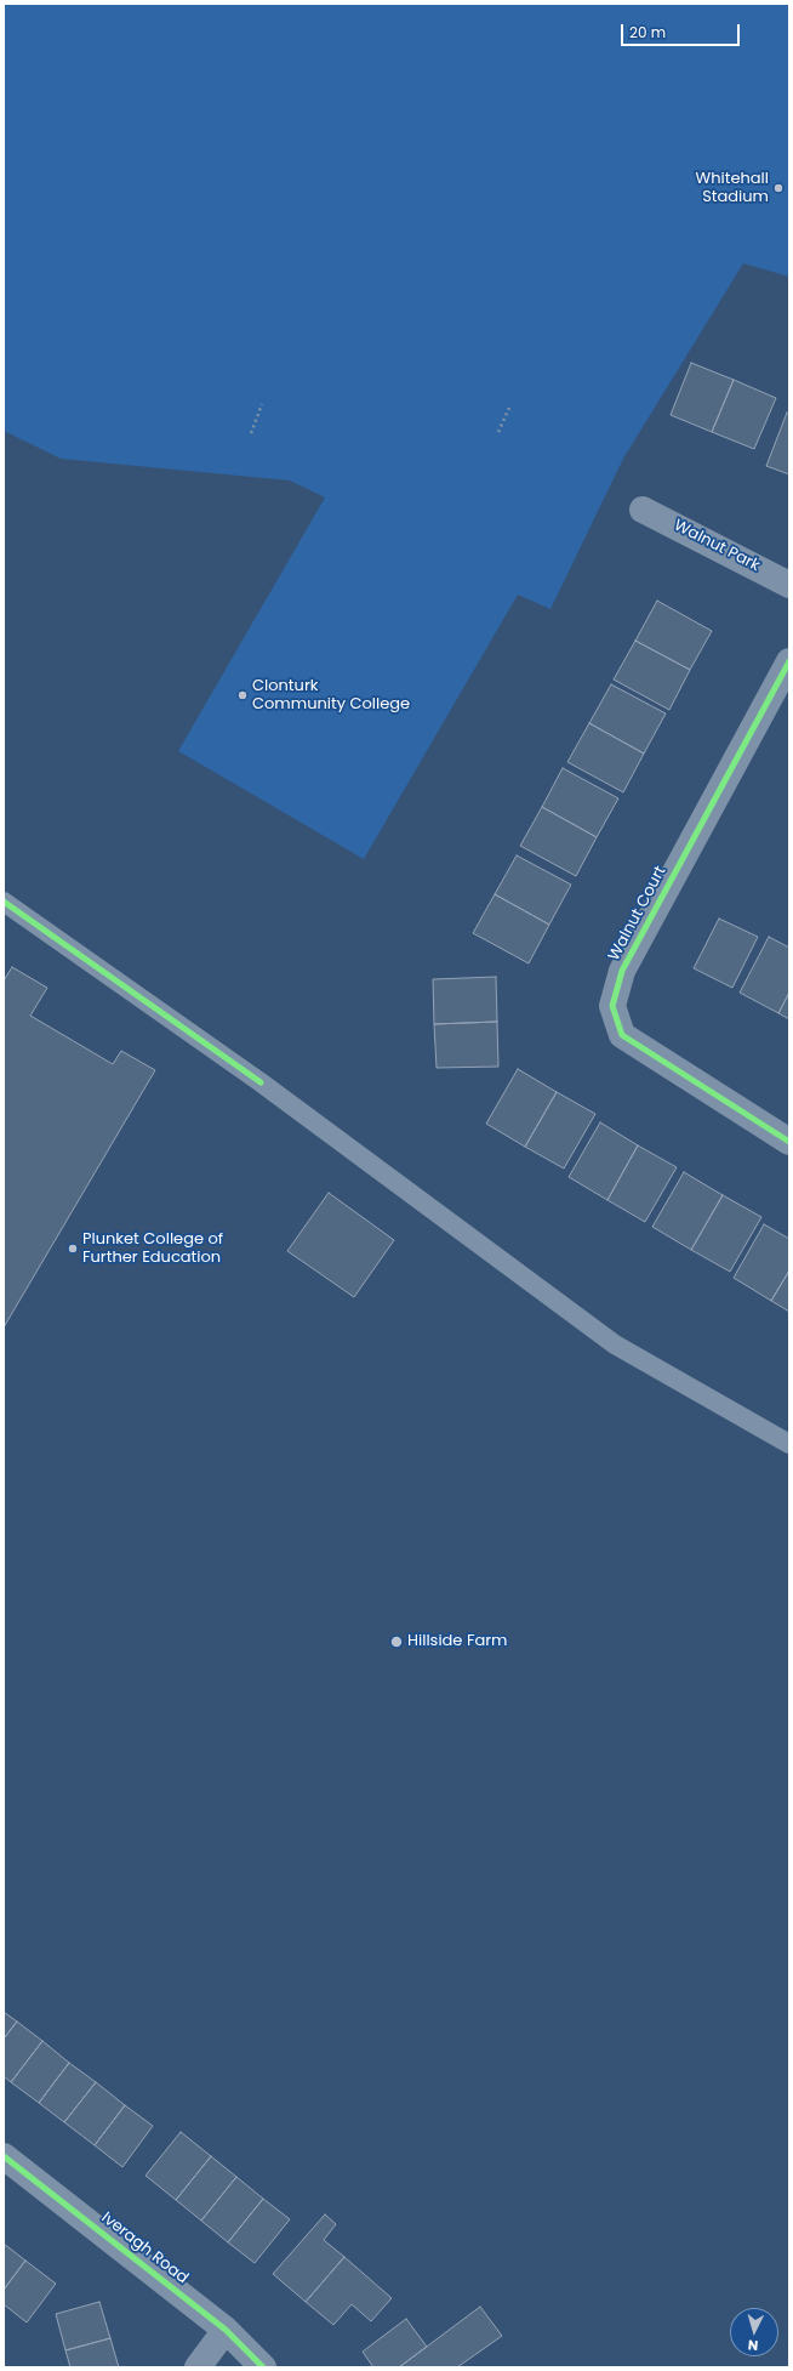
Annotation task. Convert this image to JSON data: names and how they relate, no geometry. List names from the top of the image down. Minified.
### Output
{"streets":{"street":["Walnut Park","Walnut Court","Iveragh Road"]},"places":["Whitehall Stadium","Clonturk Community College","Plunket College of Further Education","Hillside Farm"],"scale_bar":"20 m","north":"bottom"}
